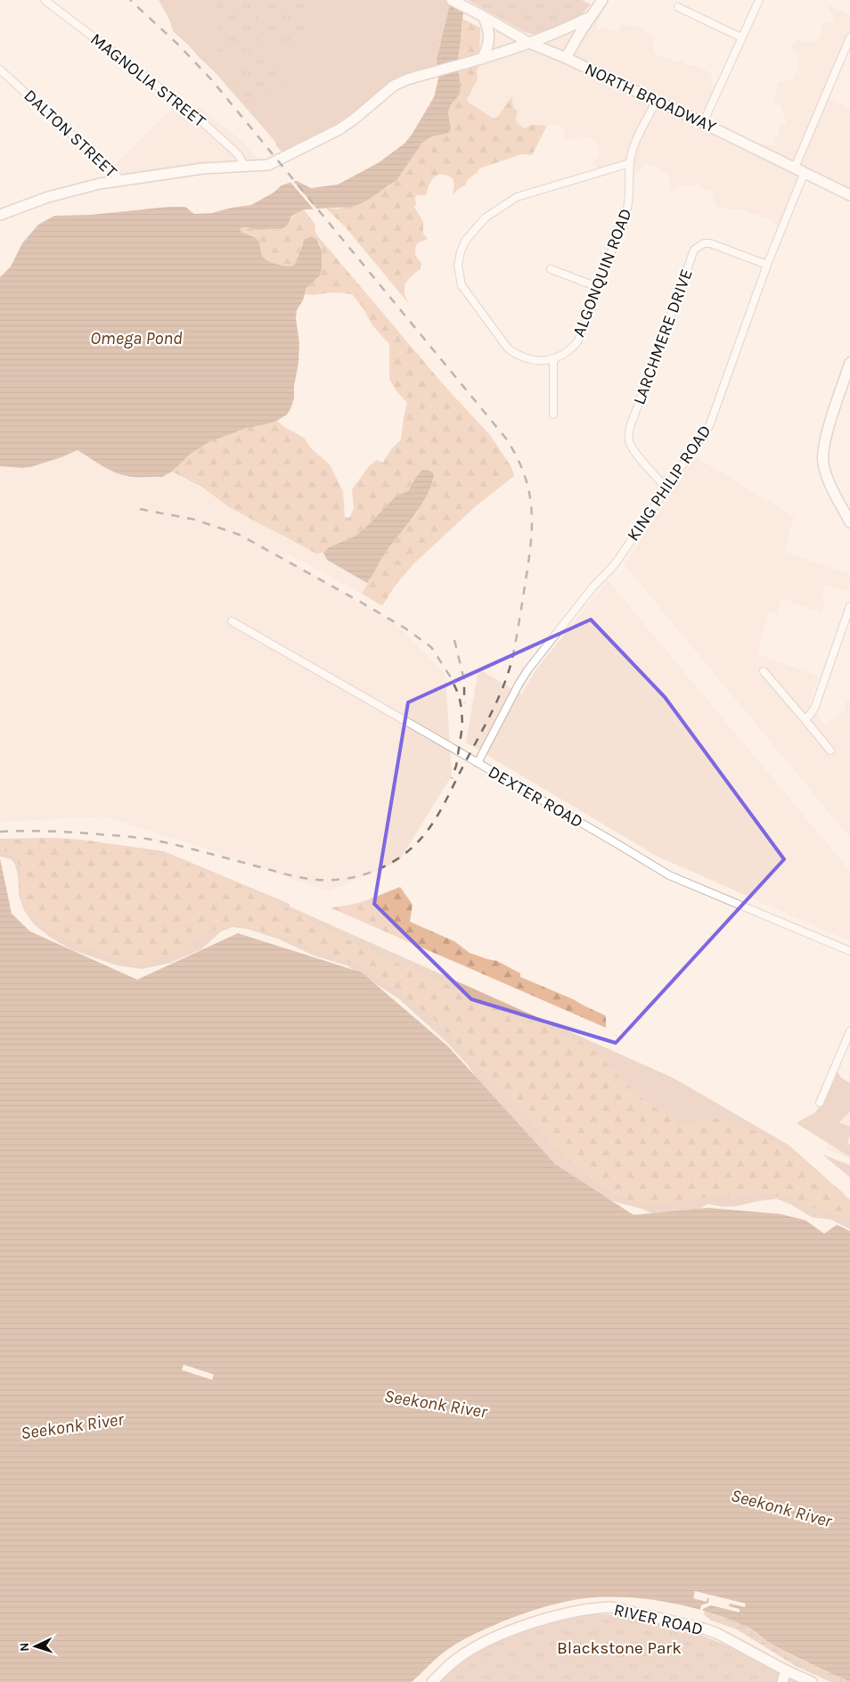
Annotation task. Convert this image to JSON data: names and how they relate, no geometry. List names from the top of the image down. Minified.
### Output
{"streets":{"main road":["NORTH BROADWAY","RIVER ROAD"],"street":["MAGNOLIA STREET","DALTON STREET","ALGONQUIN ROAD","LARCHMERE DRIVE","KING PHILIP ROAD","DEXTER ROAD"]},"crossings":[["NORTH BROADWAY","ALGONQUIN ROAD"],["NORTH BROADWAY","KING PHILIP ROAD"],["LARCHMERE DRIVE","KING PHILIP ROAD"],["KING PHILIP ROAD","DEXTER ROAD"]],"water":["Omega Pond","Seekonk River"],"parks":["Blackstone Park"],"north":"left"}
